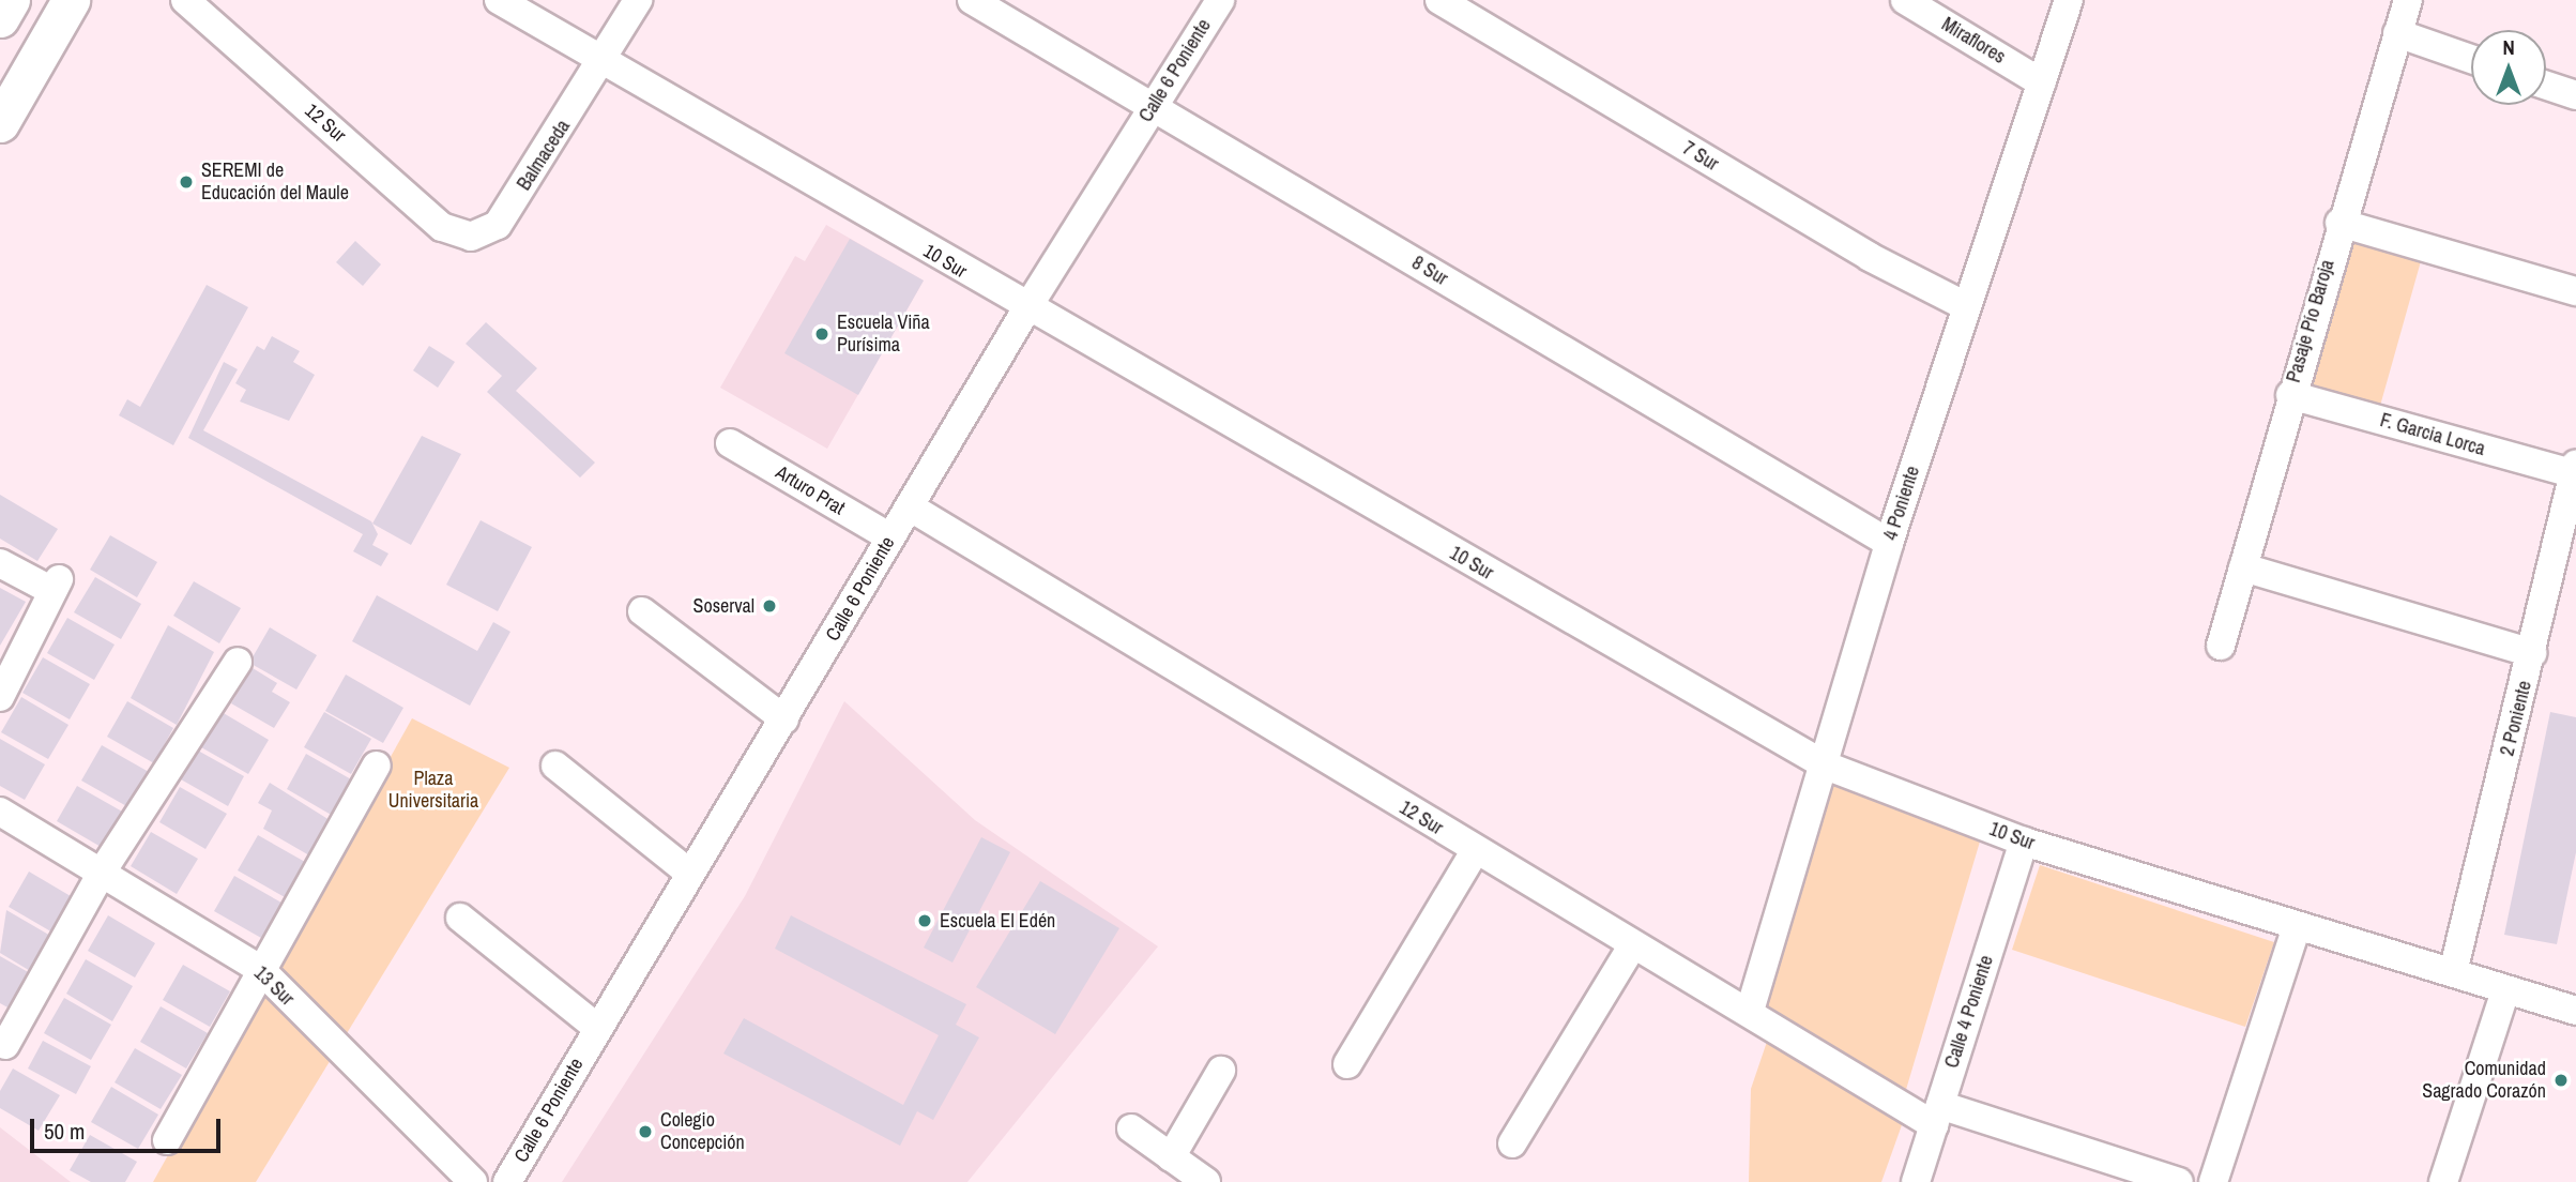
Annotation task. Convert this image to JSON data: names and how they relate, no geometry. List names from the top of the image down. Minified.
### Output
{"streets":{"street":["Miraflores","Calle 6 Poniente","12 Sur","Balmaceda","7 Sur","10 Sur","8 Sur","Pasaje Pío Baroja","F. Garcia Lorca","Arturo Prat","4 Poniente","2 Poniente","13 Sur","Calle 4 Poniente"]},"crossings":[["Miraflores","4 Poniente"],["Calle 6 Poniente","12 Sur"],["Calle 6 Poniente","10 Sur"],["Calle 6 Poniente","8 Sur"],["Calle 6 Poniente","Arturo Prat"],["12 Sur","Balmaceda"],["12 Sur","4 Poniente"],["12 Sur","Calle 4 Poniente"],["Balmaceda","10 Sur"],["7 Sur","4 Poniente"],["10 Sur","4 Poniente"],["10 Sur","2 Poniente"],["10 Sur","Calle 4 Poniente"],["8 Sur","4 Poniente"],["Pasaje Pío Baroja","F. Garcia Lorca"],["F. Garcia Lorca","2 Poniente"]],"parks":["Plaza Universitaria"],"places":["SEREMI de Educación del Maule","Escuela Viña Purísima","Soserval","Escuela El Edén","Comunidad Sagrado Corazón","Colegio Concepción"],"scale_bar":"50 m","north":"top"}
